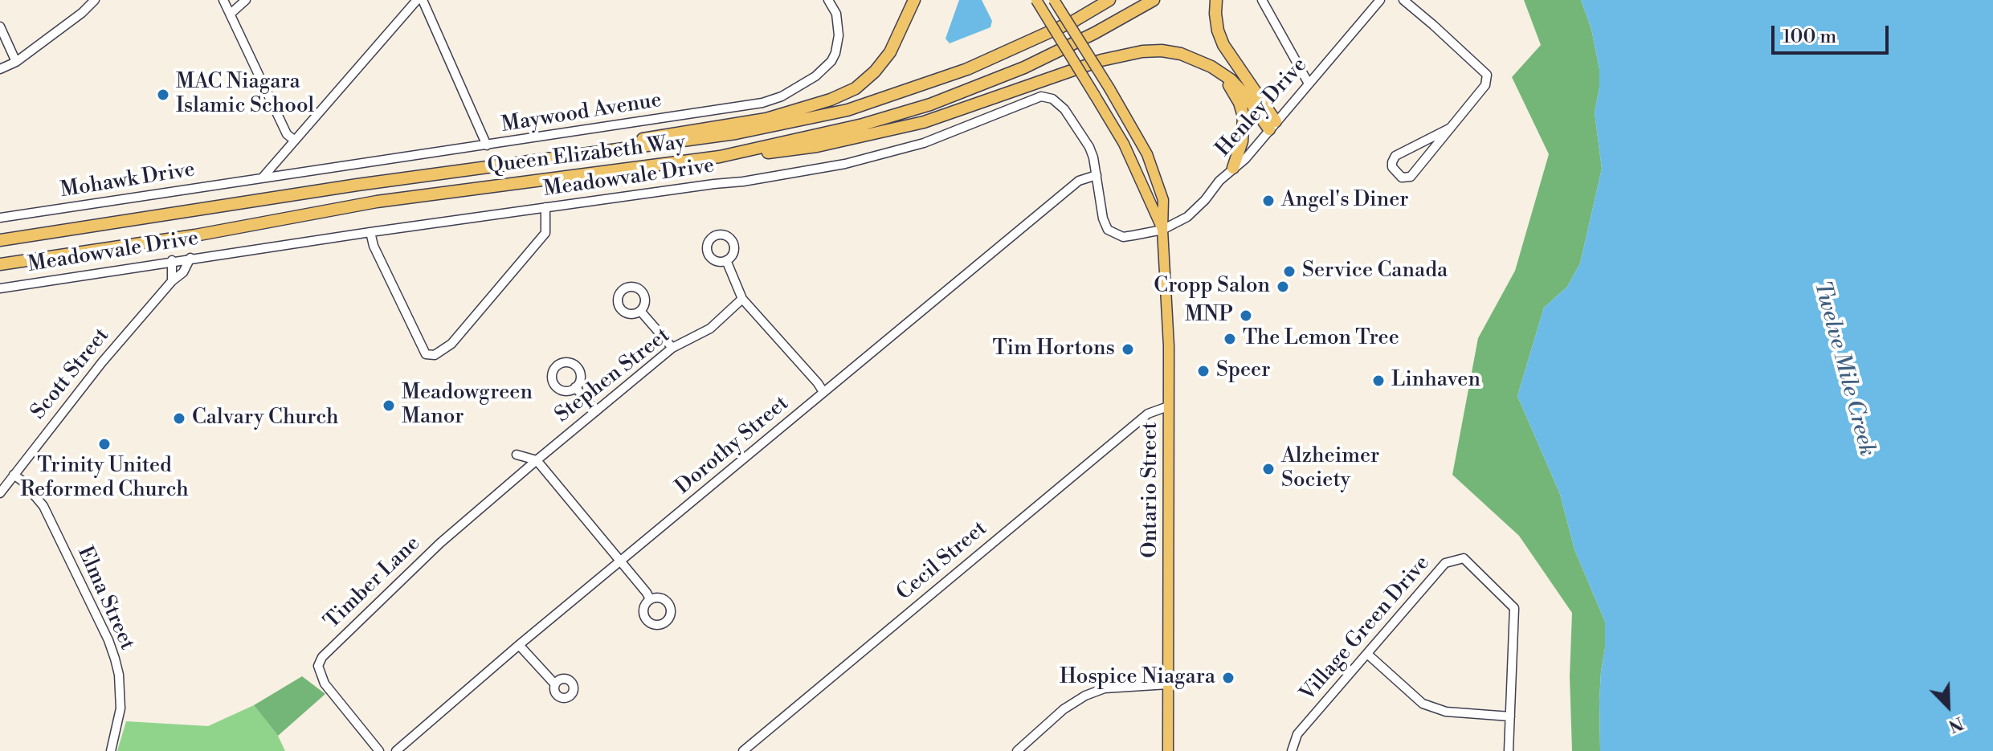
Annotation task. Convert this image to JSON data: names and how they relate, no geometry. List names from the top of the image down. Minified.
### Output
{"streets":{"highway":["Queen Elizabeth Way"],"main road":["Ontario Street"],"street":["Henley Drive","Maywood Avenue","Meadowvale Drive","Mohawk Drive","Scott Street","Stephen Street","Dorothy Street","Cecil Street","Timber Lane","Elma Street","Village Green Drive"]},"crossings":[["Henley Drive","Meadowvale Drive"],["Henley Drive","Ontario Street"],["Maywood Avenue","Mohawk Drive"],["Meadowvale Drive","Scott Street"],["Meadowvale Drive","Dorothy Street"],["Meadowvale Drive","Ontario Street"],["Scott Street","Elma Street"],["Stephen Street","Timber Lane"],["Ontario Street","Cecil Street"]],"water":["Twelve Mile Creek"],"places":["MAC Niagara Islamic School","Angel's Diner","Service Canada","Cropp Salon","MNP","The Lemon Tree","Tim Hortons","Speer","Linhaven","Meadowgreen Manor","Calvary Church","Trinity United Reformed Church","Alzheimer Society","Hospice Niagara"],"scale_bar":"100 m","north":"bottom right"}
